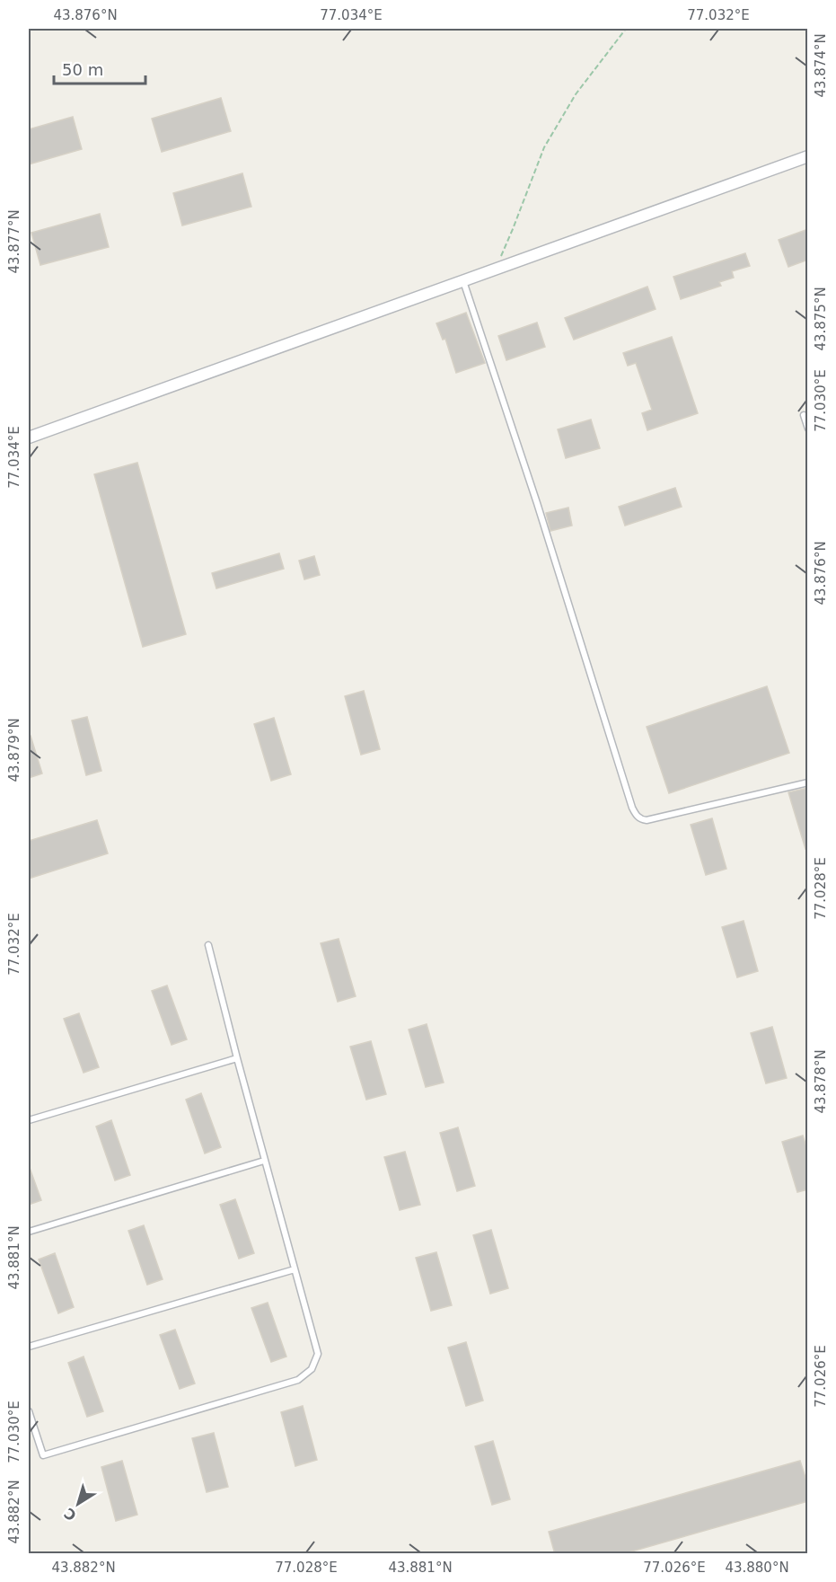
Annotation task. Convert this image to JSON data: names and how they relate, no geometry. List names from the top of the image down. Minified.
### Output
{"scale_bar":"50 m","north":"bottom left","coordinates":["43.876°N","77.034°E","77.032°E","43.874°N","43.877°N","43.875°N","77.030°E","43.879°N","77.028°E","43.878°N","43.881°N","77.026°E","43.882°N","43.880°N"]}
